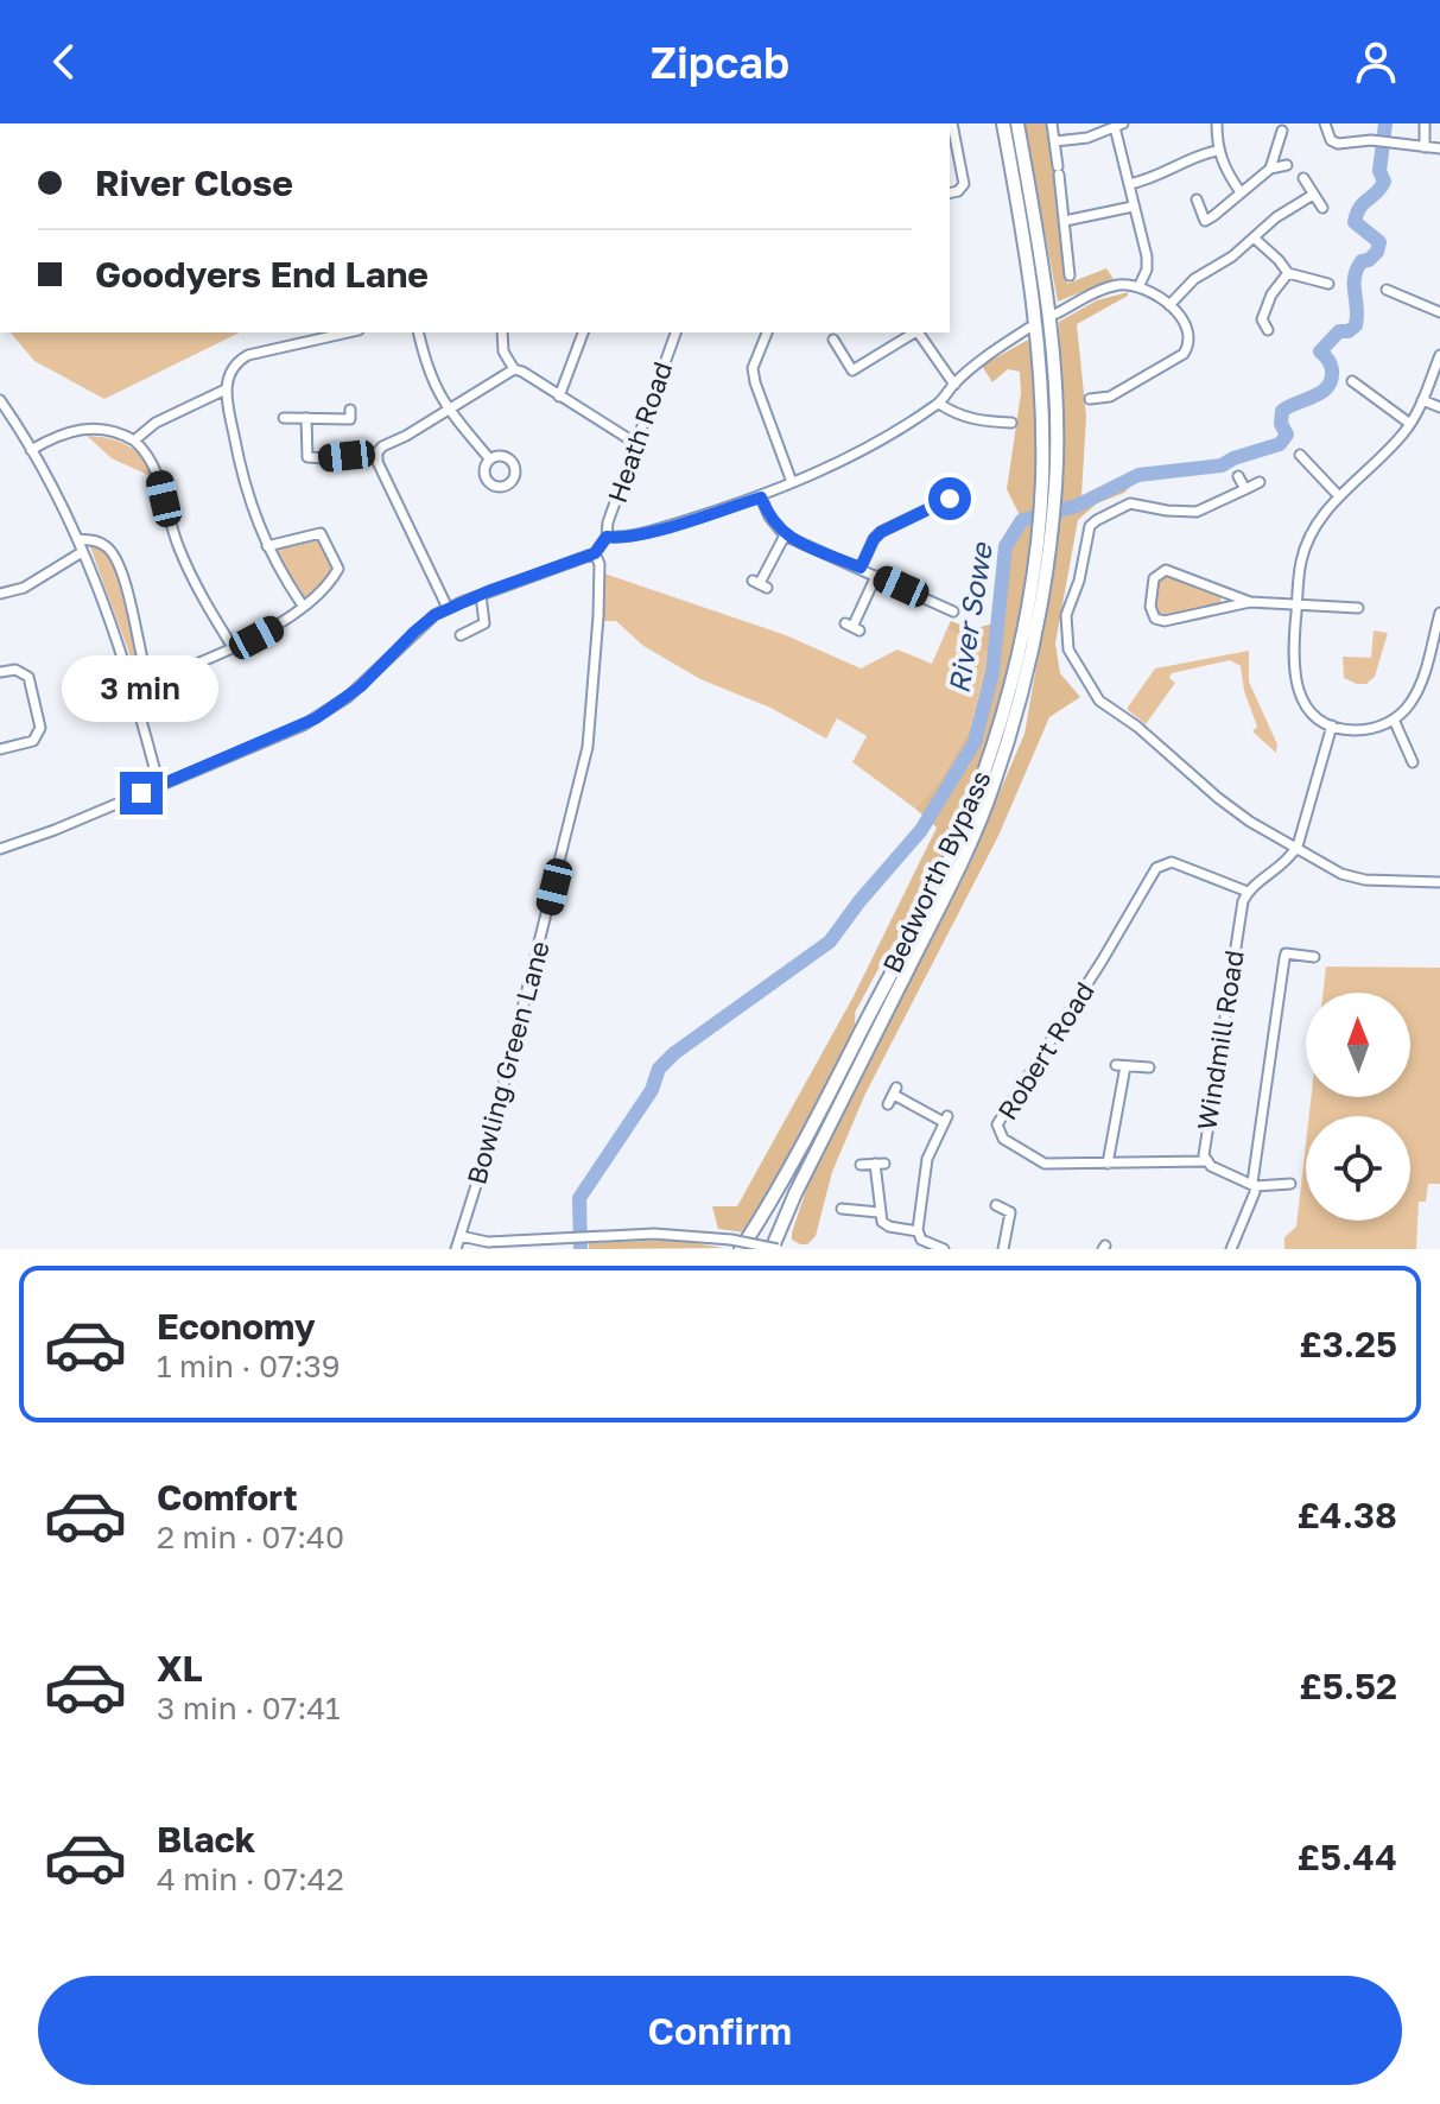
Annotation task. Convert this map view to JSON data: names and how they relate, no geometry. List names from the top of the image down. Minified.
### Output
{"streets":{"highway":["Bedworth Bypass"],"street":["Heath Road","Windmill Road","Robert Road","Bowling Green Lane"]},"crossings":[["Windmill Road","Robert Road"]],"water":["River Sowe"],"north":"top","page":{"header":"Zipcab","banner":["River Close","Goodyers End Lane"],"bubble":"3 min","list":[{"name":"Economy","note":"1 min · 07:39","value":"£3.25"},{"name":"Comfort","note":"2 min · 07:40","value":"£4.38"},{"name":"XL","note":"3 min · 07:41","value":"£5.52"},{"name":"Black","note":"4 min · 07:42","value":"£5.44"}],"buttons":"Confirm"}}
